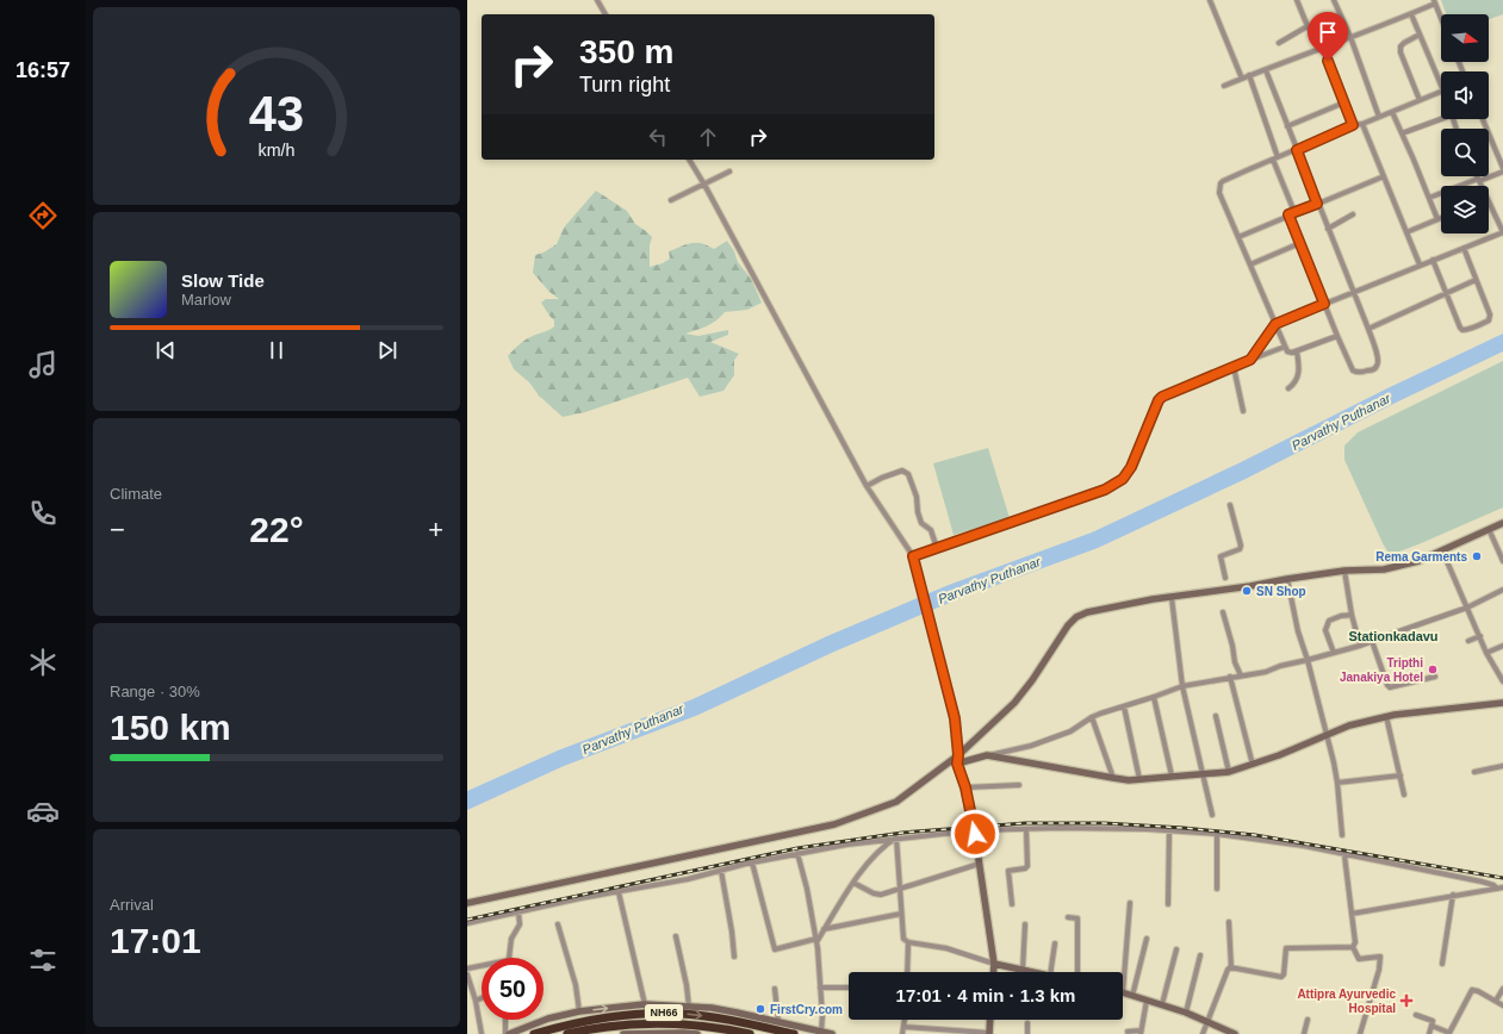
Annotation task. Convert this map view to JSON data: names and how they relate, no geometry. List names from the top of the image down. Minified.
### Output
{"streets":{"highway":["NH66"]},"districts":["Stationkadavu"],"water":["Parvathy Puthanar"],"places":{"other":["Rema Garments","SN Shop","Tripthi Janakiya Hotel","FirstCry.com"],"health":["Attipra Ayurvedic Hospital"]},"north":"right","page":{"tabs":"16:57","turn":["350 m","Turn right"],"song":["Slow Tide","Marlow"],"tile":["Climate",["Range · 30%","150 km"],["Arrival","17:01"]],"heat":["−","22°","+"],"limit":"50","trip":"17:01 · 4 min · 1.3 km","gauge":["43","km/h"]}}
